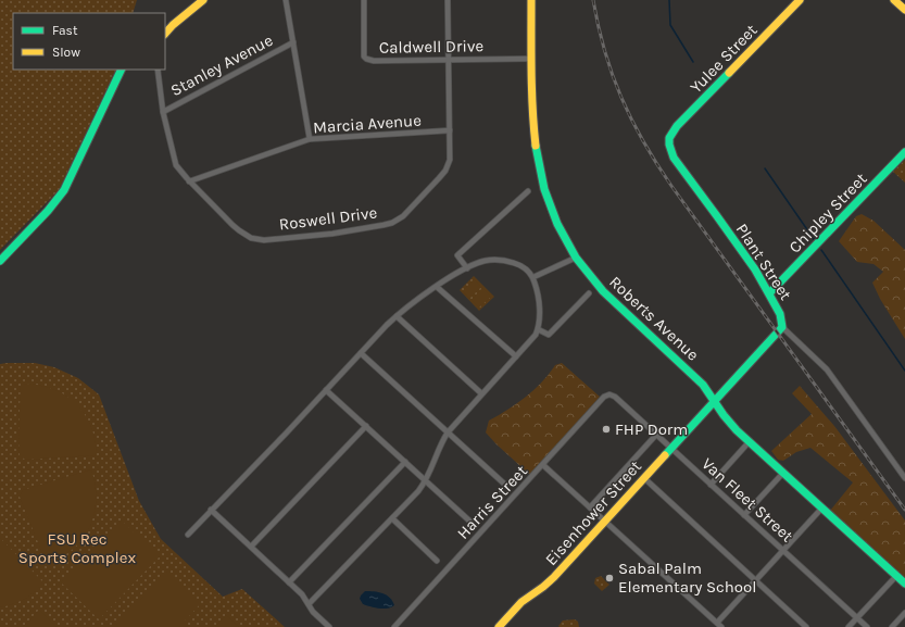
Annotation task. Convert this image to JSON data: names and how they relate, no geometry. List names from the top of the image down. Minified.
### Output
{"streets":{"street":["Caldwell Drive","Yulee Street","Stanley Avenue","Marcia Avenue","Chipley Street","Roswell Drive","Plant Street","Roberts Avenue","Van Fleet Street","Harris Street","Eisenhower Street"]},"crossings":[["Caldwell Drive","Roswell Drive"],["Caldwell Drive","Roberts Avenue"],["Yulee Street","Plant Street"],["Stanley Avenue","Roswell Drive"],["Marcia Avenue","Roswell Drive"],["Chipley Street","Plant Street"],["Plant Street","Eisenhower Street"],["Roberts Avenue","Eisenhower Street"],["Van Fleet Street","Harris Street"],["Van Fleet Street","Eisenhower Street"]],"parks":["FSU Rec Sports Complex"],"places":["FHP Dorm","Sabal Palm Elementary School"],"legend":["Fast","Slow"]}
